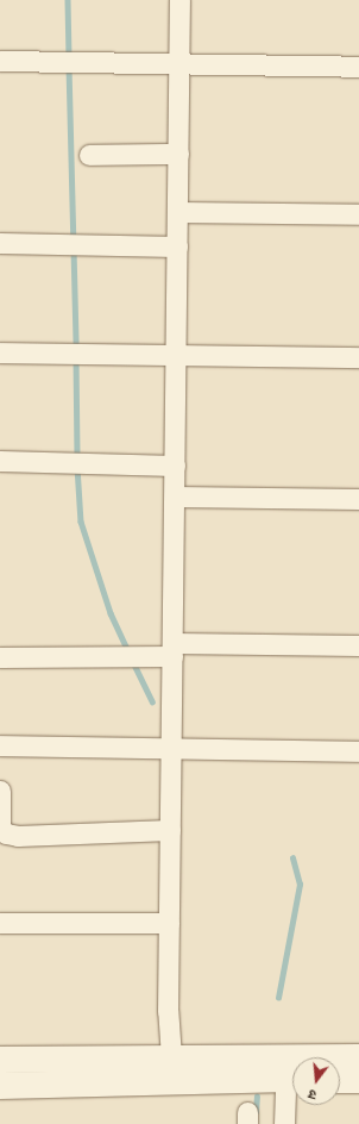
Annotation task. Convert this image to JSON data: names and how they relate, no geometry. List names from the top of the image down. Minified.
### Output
{"north":"bottom"}
